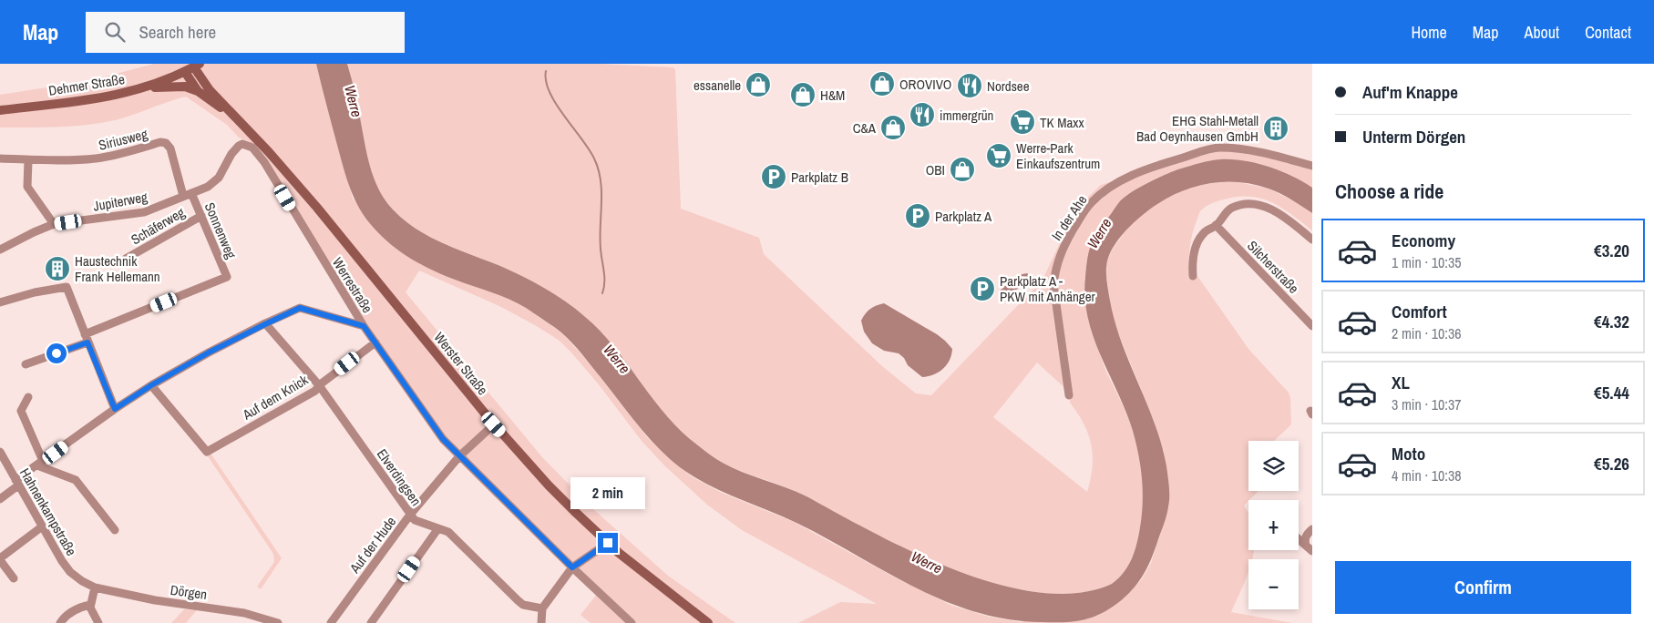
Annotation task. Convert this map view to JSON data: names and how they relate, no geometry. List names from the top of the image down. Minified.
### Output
{"streets":{"main road":["Dehmer Straße","Werster Straße"],"street":["Siriusweg","Jupiterweg","In der Ahe","Schäferweg","Sonnenweg","Silcherstraße","Werrestraße","Auf dem Knick","Elverdingsen","Hahnenkampstraße","Auf der Hude","Dörgen"]},"crossings":[["Dehmer Straße","Werster Straße"],["Siriusweg","Jupiterweg"],["Siriusweg","Sonnenweg"],["Jupiterweg","Sonnenweg"],["Jupiterweg","Werrestraße"],["Schäferweg","Sonnenweg"],["Werrestraße","Auf dem Knick"],["Werrestraße","Auf der Hude"],["Werster Straße","Auf der Hude"],["Auf dem Knick","Elverdingsen"],["Elverdingsen","Auf der Hude"],["Hahnenkampstraße","Dörgen"]],"water":["Werre"],"places":{"shop":["OROVIVO","essanelle","H&M","C&A","OBI"],"restaurant":["Nordsee","immergrün"],"supermarket":["TK Maxx","Werre-Park Einkaufszentrum"],"building":["EHG Stahl-Metall Bad Oeynhausen GmbH","Haustechnik Frank Hellemann"],"parking":["Parkplatz B","Parkplatz A","Parkplatz A - PKW mit Anhänger"]},"page":{"header":"Map","search":"Search here","nav":["Home","Map","About","Contact"],"banner":["Auf'm Knappe","Unterm Dörgen"],"heading":"Choose a ride","list":[{"name":"Economy","note":"1 min · 10:35","value":"€3.20"},{"name":"Comfort","note":"2 min · 10:36","value":"€4.32"},{"name":"XL","note":"3 min · 10:37","value":"€5.44"},{"name":"Moto","note":"4 min · 10:38","value":"€5.26"}],"map_buttons":["+","−"],"bubble":"2 min","buttons":"Confirm"}}
